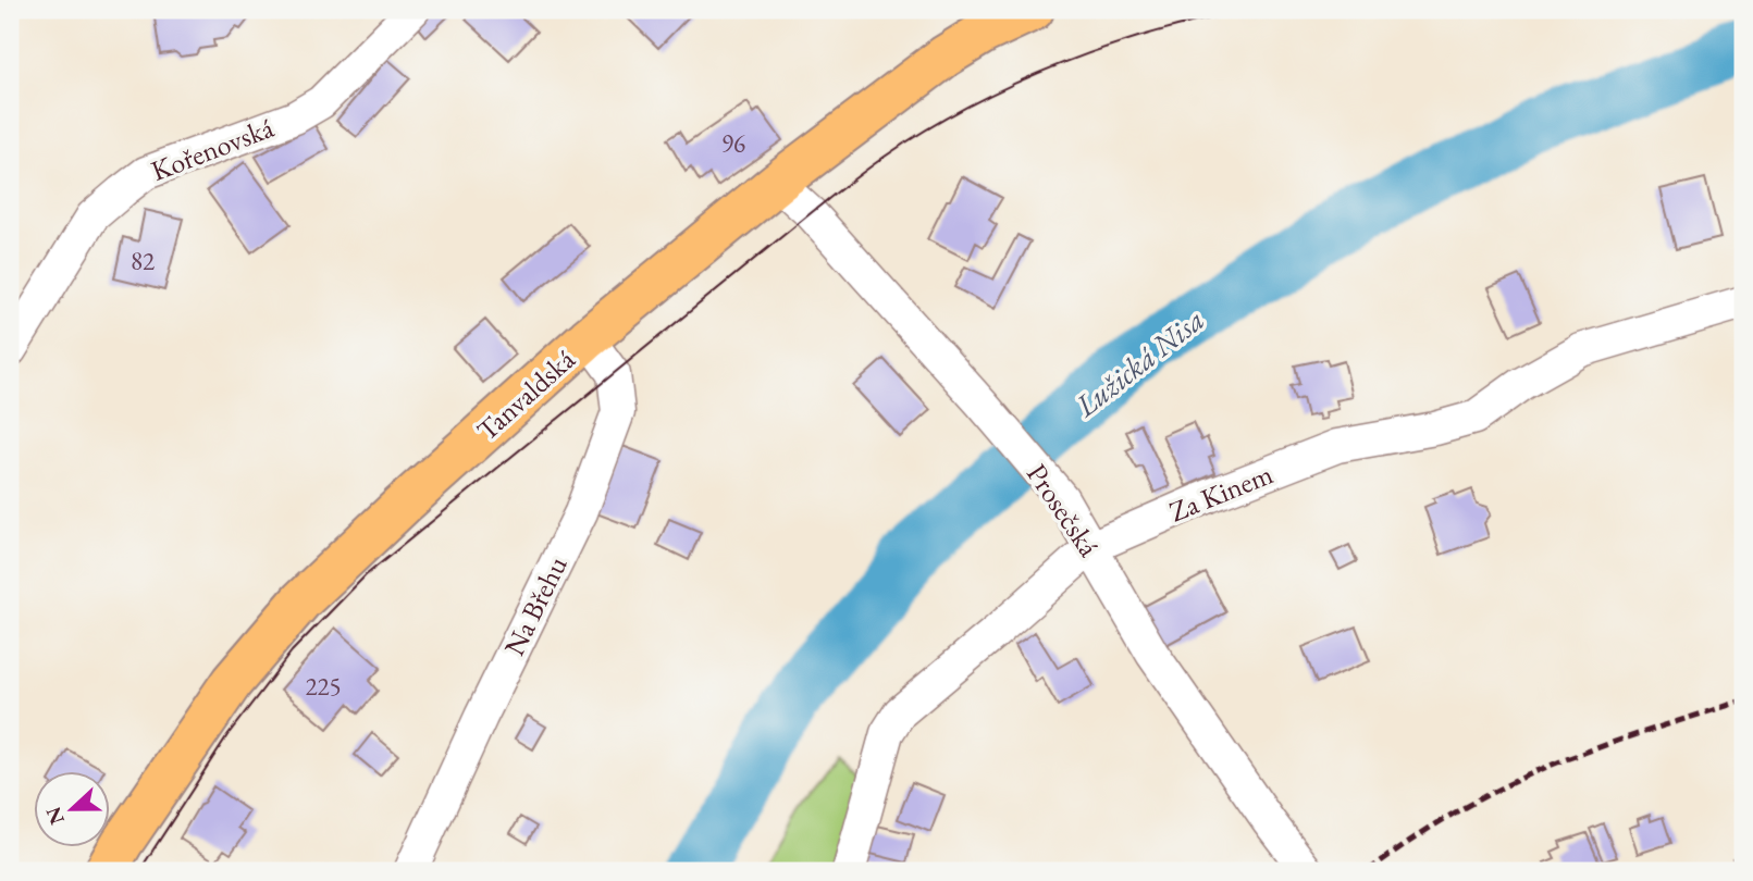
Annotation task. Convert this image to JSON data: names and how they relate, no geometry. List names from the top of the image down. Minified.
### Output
{"streets":{"main road":["Tanvaldská"],"street":["Kořenovská","Za Kinem","Prosečská","Na Břehu"]},"crossings":[["Tanvaldská","Prosečská"],["Tanvaldská","Na Břehu"],["Za Kinem","Prosečská"]],"water":["Lužická Nisa"],"house_numbers":["96","82","225"],"north":"left"}
